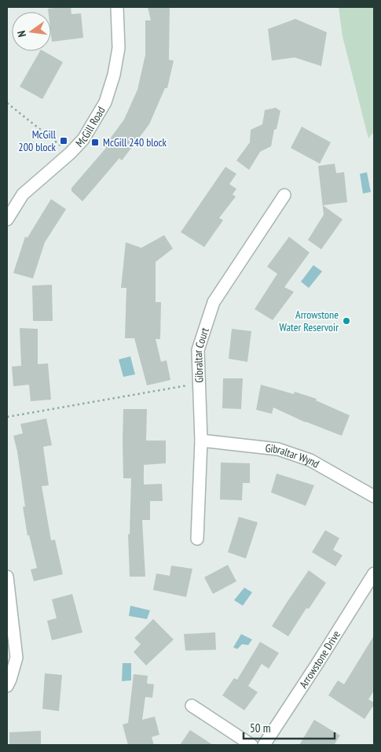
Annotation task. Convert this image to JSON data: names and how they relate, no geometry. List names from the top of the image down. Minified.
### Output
{"streets":{"street":["McGill Road","Gibraltar Court","Gibraltar Wynd","Arrowstone Drive"]},"crossings":[["Gibraltar Court","Gibraltar Wynd"]],"places":{"transit":["McGill 200 block","McGill 240 block"],"other":["Arrowstone Water Reservoir"]},"scale_bar":"50 m","north":"left"}
